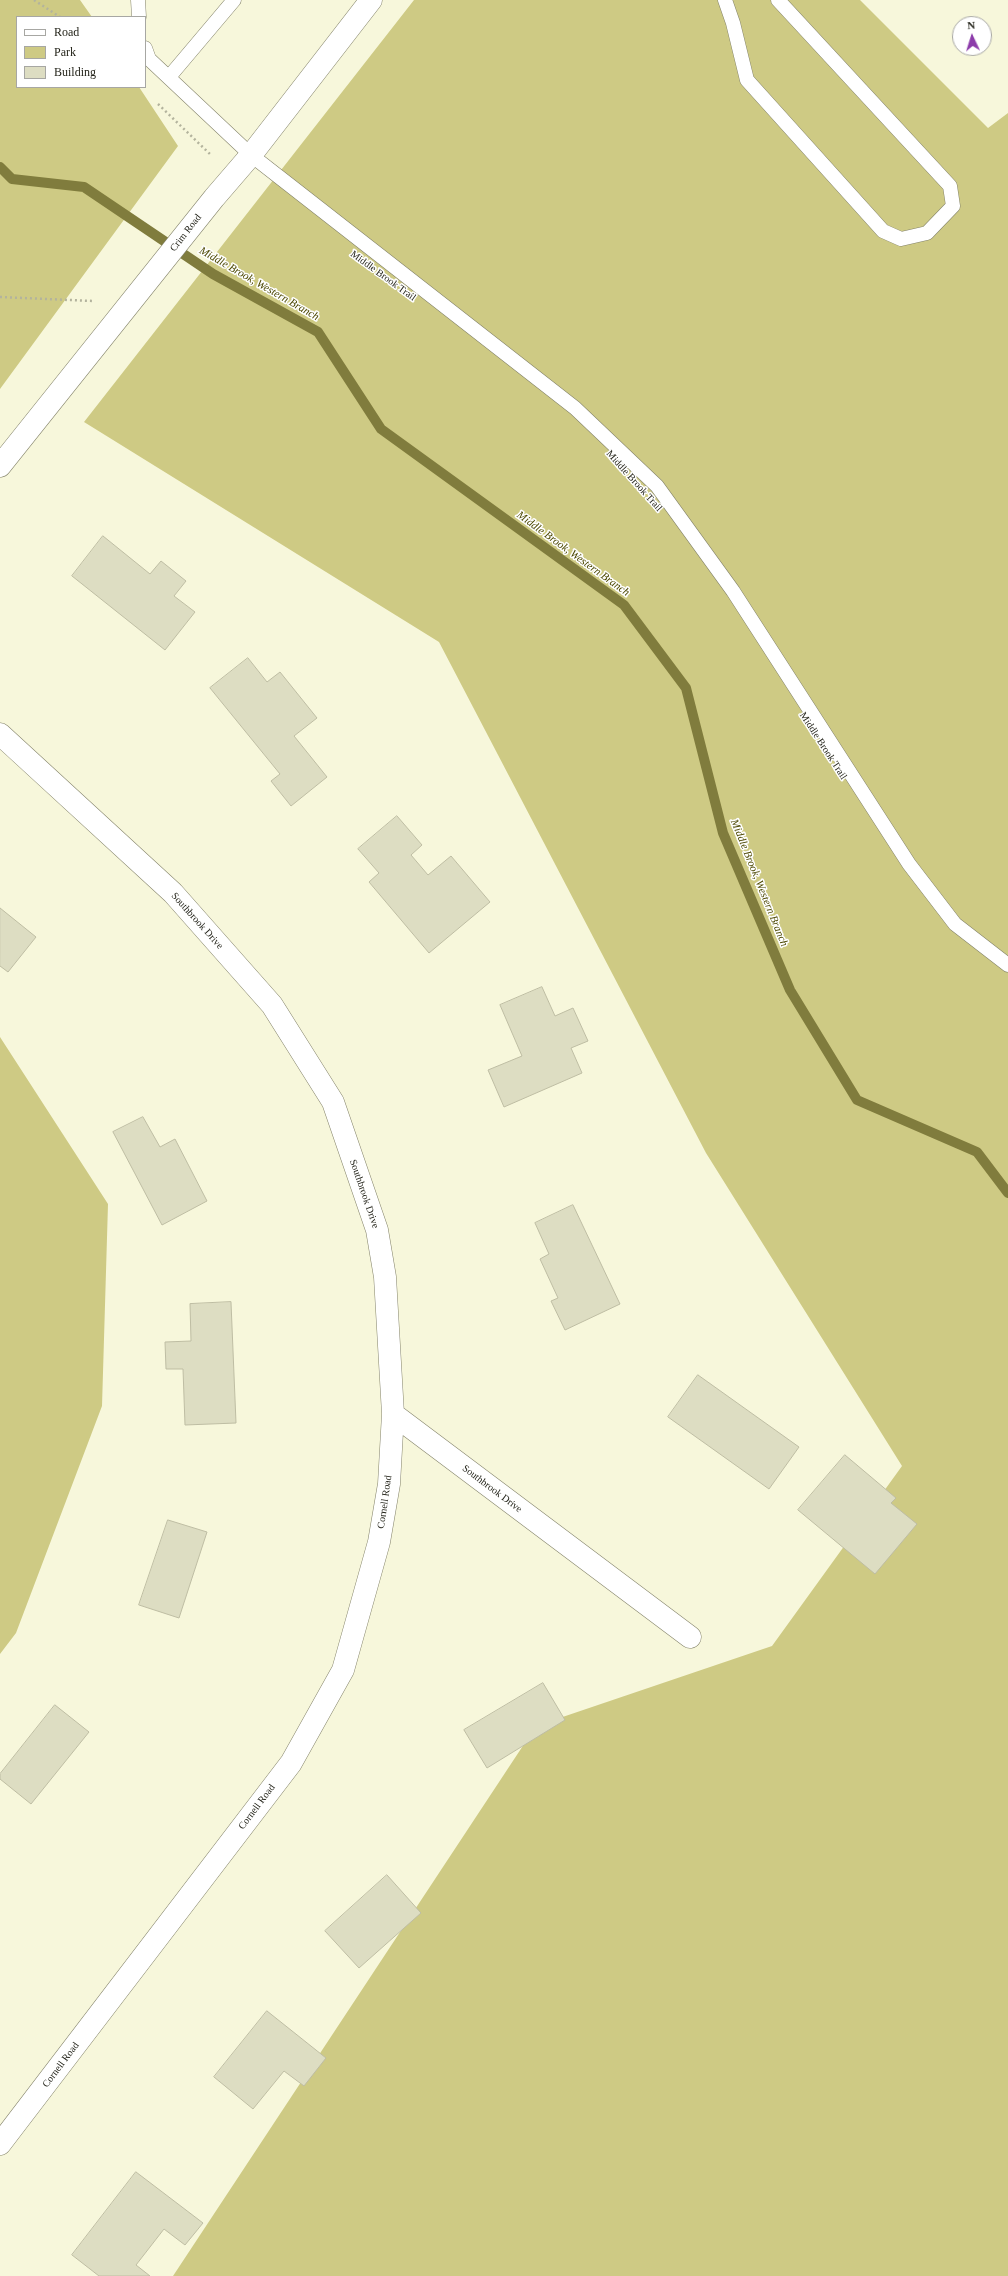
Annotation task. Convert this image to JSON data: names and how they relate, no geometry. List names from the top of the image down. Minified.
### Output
{"streets":{"street":["Crim Road","Southbrook Drive","Cornell Road"]},"crossings":[["Southbrook Drive","Cornell Road"]],"water":["Middle Brook, Western Branch"],"legend":["Road","Park","Building"],"north":"top"}
